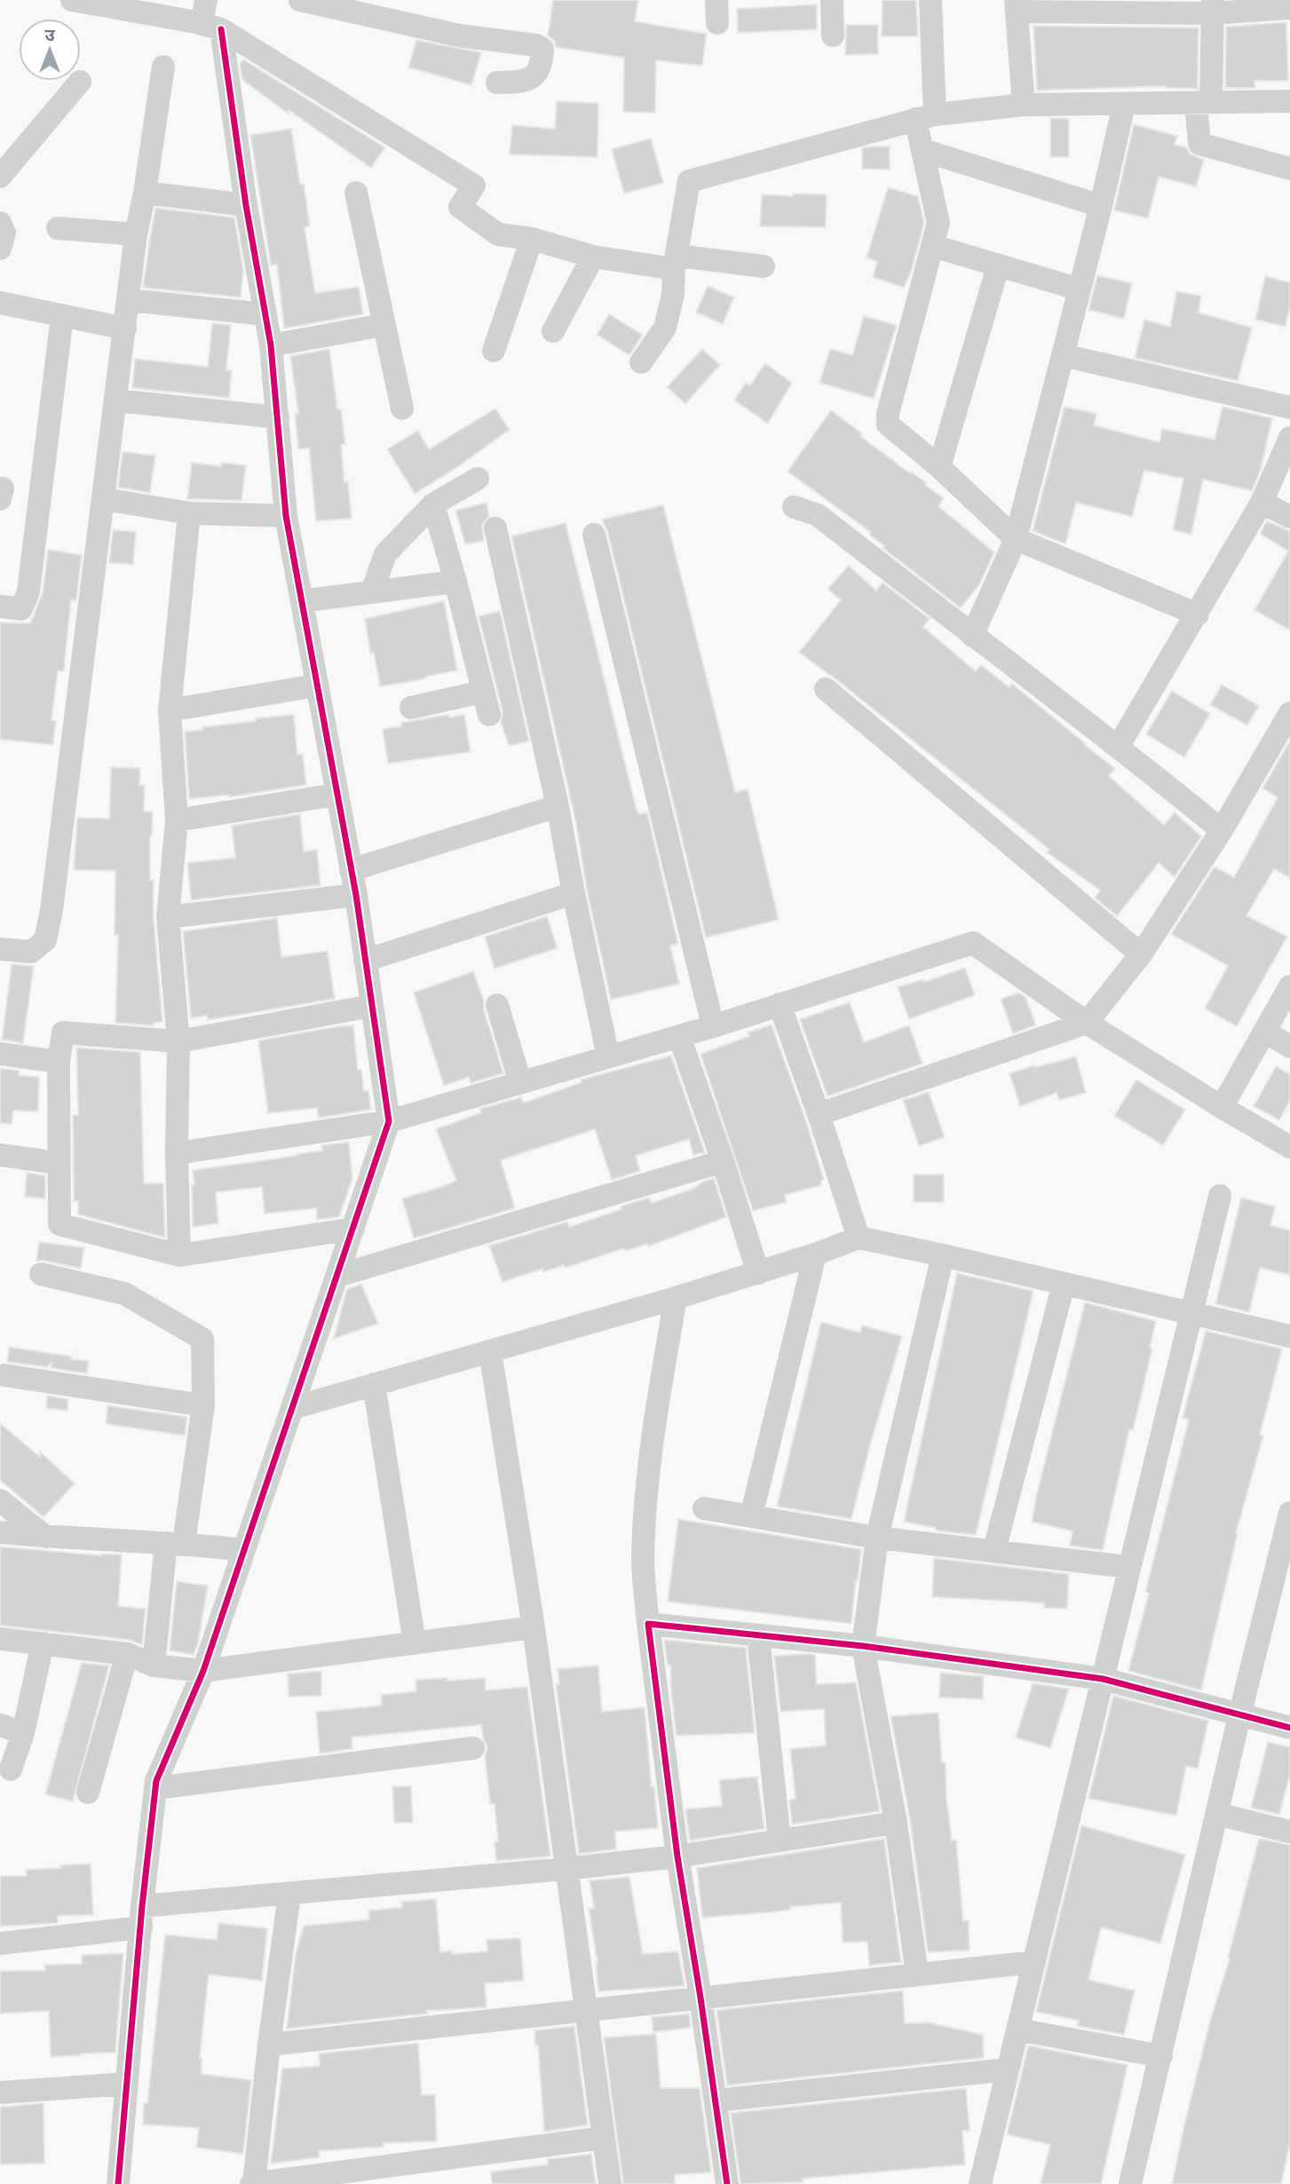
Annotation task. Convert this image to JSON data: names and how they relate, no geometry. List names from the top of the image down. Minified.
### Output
{"north":"top"}
